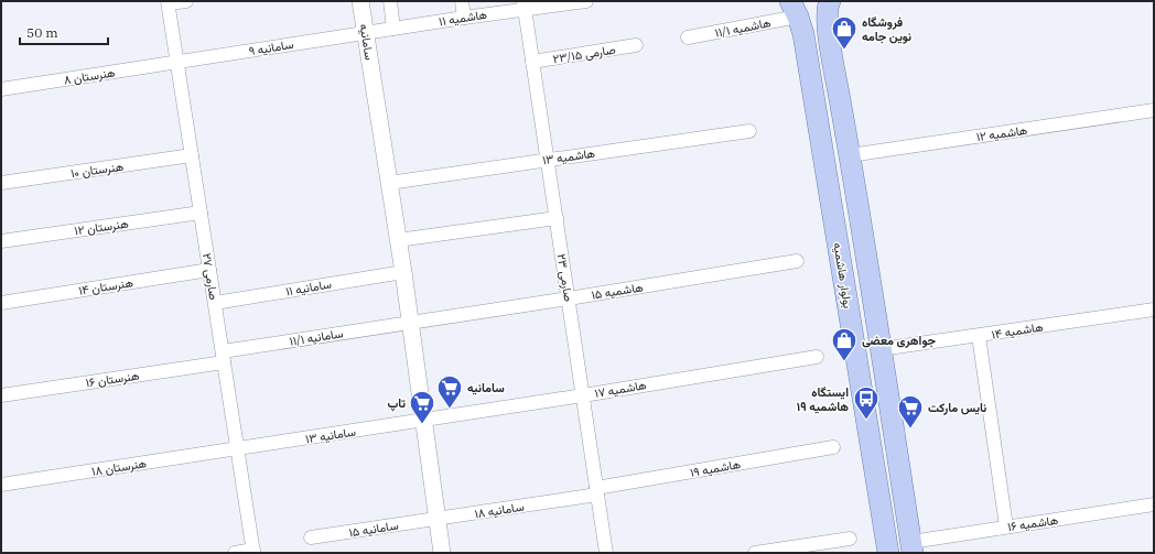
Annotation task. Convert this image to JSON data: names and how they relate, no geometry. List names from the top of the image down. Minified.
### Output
{"streets":{"main road":["بولوار هاشمیه"],"street":["هاشمیه ۱۱","هاشمیه ۱۱/۱","سامانیه","سامانیه ۹","صارمی ۲۳/۱۵","هنرستان ۸","هاشمیه ۱۲","هاشمیه ۱۳","هنرستان ۱۰","هنرستان ۱۲","صارمی ۲۷","صارمی ۲۳","هنرستان ۱۴","سامانیه ۱۱","هاشمیه ۱۵","هاشمیه ۱۴","سامانیه ۱۱/۱","هنرستان ۱۶","هاشمیه ۱۷","سامانیه ۱۳","هنرستان ۱۸","هاشمیه ۱۹","سامانیه ۱۸","هاشمیه ۱۶","سامانیه ۱۵"]},"crossings":[["هاشمیه ۱۱","سامانیه"],["هاشمیه ۱۱","سامانیه ۹"],["هاشمیه ۱۱","صارمی ۲۳"],["هاشمیه ۱۱/۱","بولوار هاشمیه"],["سامانیه","سامانیه ۹"],["سامانیه","هاشمیه ۱۳"],["سامانیه","سامانیه ۱۱"],["سامانیه","هاشمیه ۱۵"],["سامانیه","سامانیه ۱۱/۱"],["سامانیه","هاشمیه ۱۷"],["سامانیه","سامانیه ۱۳"],["سامانیه","سامانیه ۱۸"],["سامانیه","سامانیه ۱۵"],["سامانیه ۹","هنرستان ۸"],["سامانیه ۹","صارمی ۲۷"],["صارمی ۲۳/۱۵","صارمی ۲۳"],["هنرستان ۸","صارمی ۲۷"],["هاشمیه ۱۲","بولوار هاشمیه"],["هاشمیه ۱۳","صارمی ۲۳"],["هنرستان ۱۰","صارمی ۲۷"],["هنرستان ۱۲","صارمی ۲۷"],["بولوار هاشمیه","هاشمیه ۱۴"],["بولوار هاشمیه","هاشمیه ۱۶"],["صارمی ۲۷","هنرستان ۱۴"],["صارمی ۲۷","سامانیه ۱۱"],["صارمی ۲۷","سامانیه ۱۱/۱"],["صارمی ۲۷","هنرستان ۱۶"],["صارمی ۲۷","سامانیه ۱۳"],["صارمی ۲۷","هنرستان ۱۸"],["صارمی ۲۳","هاشمیه ۱۵"],["صارمی ۲۳","هاشمیه ۱۷"],["صارمی ۲۳","هاشمیه ۱۹"],["هاشمیه ۱۵","سامانیه ۱۱/۱"],["سامانیه ۱۱/۱","هنرستان ۱۶"],["هاشمیه ۱۷","سامانیه ۱۳"],["سامانیه ۱۳","هنرستان ۱۸"],["هاشمیه ۱۹","سامانیه ۱۸"],["سامانیه ۱۸","سامانیه ۱۵"]],"places":{"shop":["فروشگاه نوین جامه","جواهری معضی"],"supermarket":["سامانیه","تاپ","نایس مارکت"],"bus stop":["ایستگاه هاشمیه ۱۹"]},"scale_bar":"50 m"}
